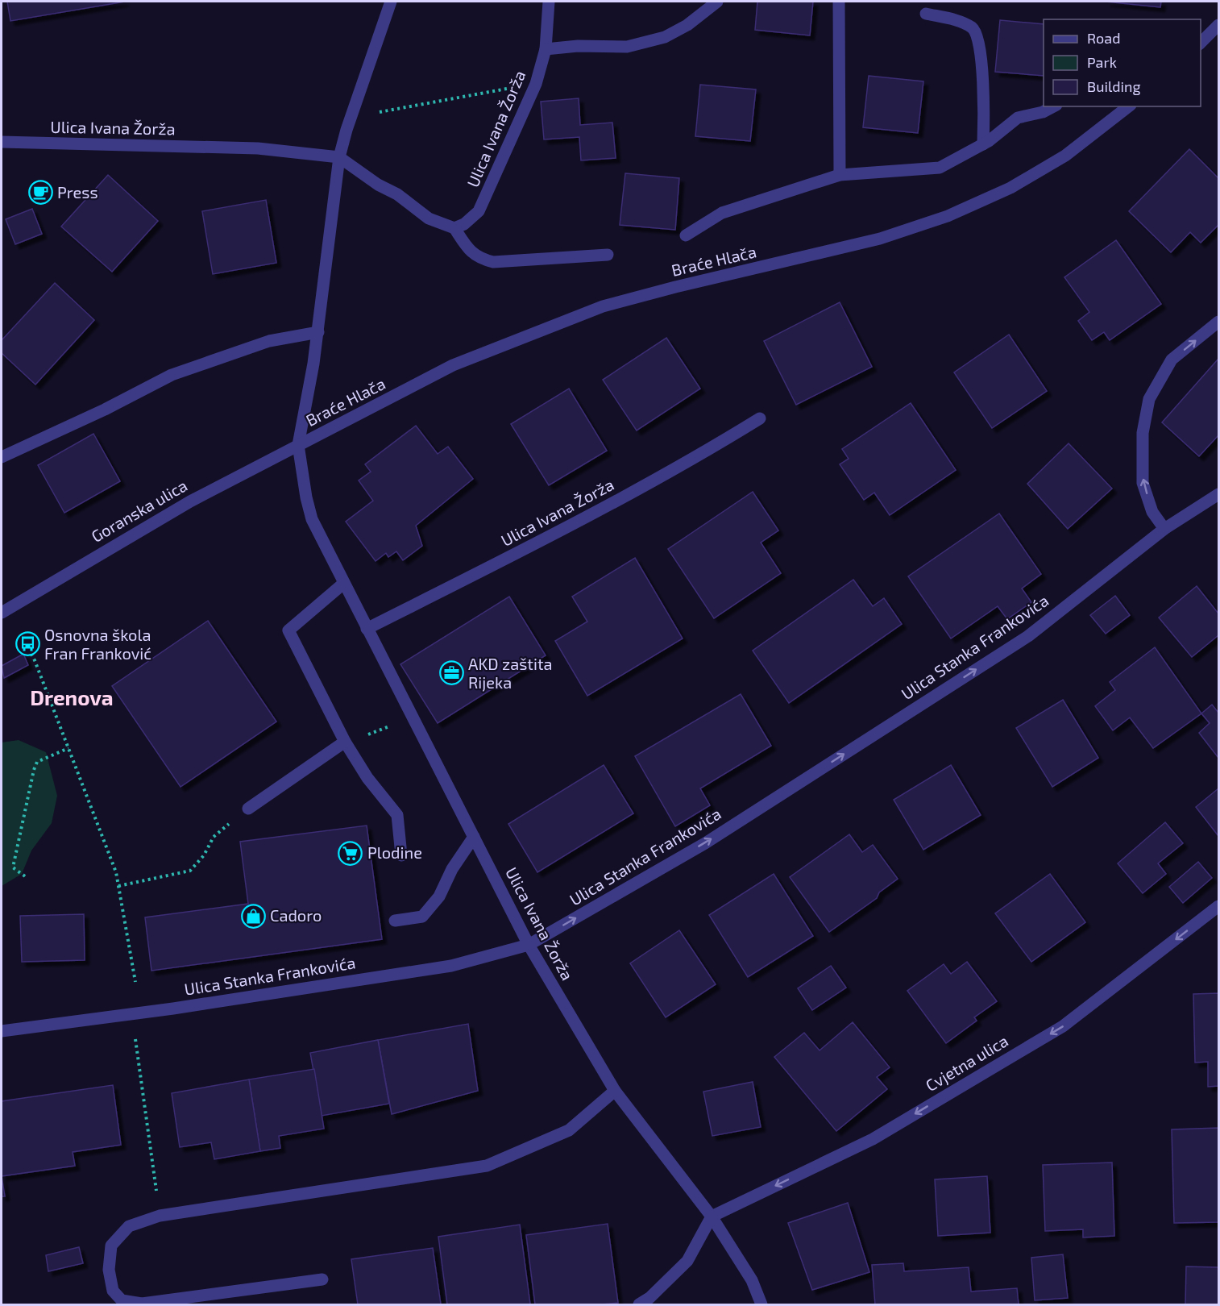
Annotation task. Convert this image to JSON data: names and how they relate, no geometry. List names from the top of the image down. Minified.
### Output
{"streets":{"street":["Ulica Ivana Žorža","Braće Hlača","Goranska ulica","Ulica Stanka Frankovića","Cvjetna ulica"]},"crossings":[["Ulica Ivana Žorža","Braće Hlača"],["Ulica Ivana Žorža","Goranska ulica"],["Ulica Ivana Žorža","Ulica Stanka Frankovića"],["Ulica Ivana Žorža","Cvjetna ulica"],["Braće Hlača","Goranska ulica"]],"one_way":["Ulica Stanka Frankovića","Cvjetna ulica"],"districts":["Drenova"],"places":{"cafe":["Press"],"bus stop":["Osnovna škola Fran Franković"],"office":["AKD zaštita Rijeka"],"supermarket":["Plodine"],"shop":["Cadoro"]},"legend":["Road","Park","Building"]}
